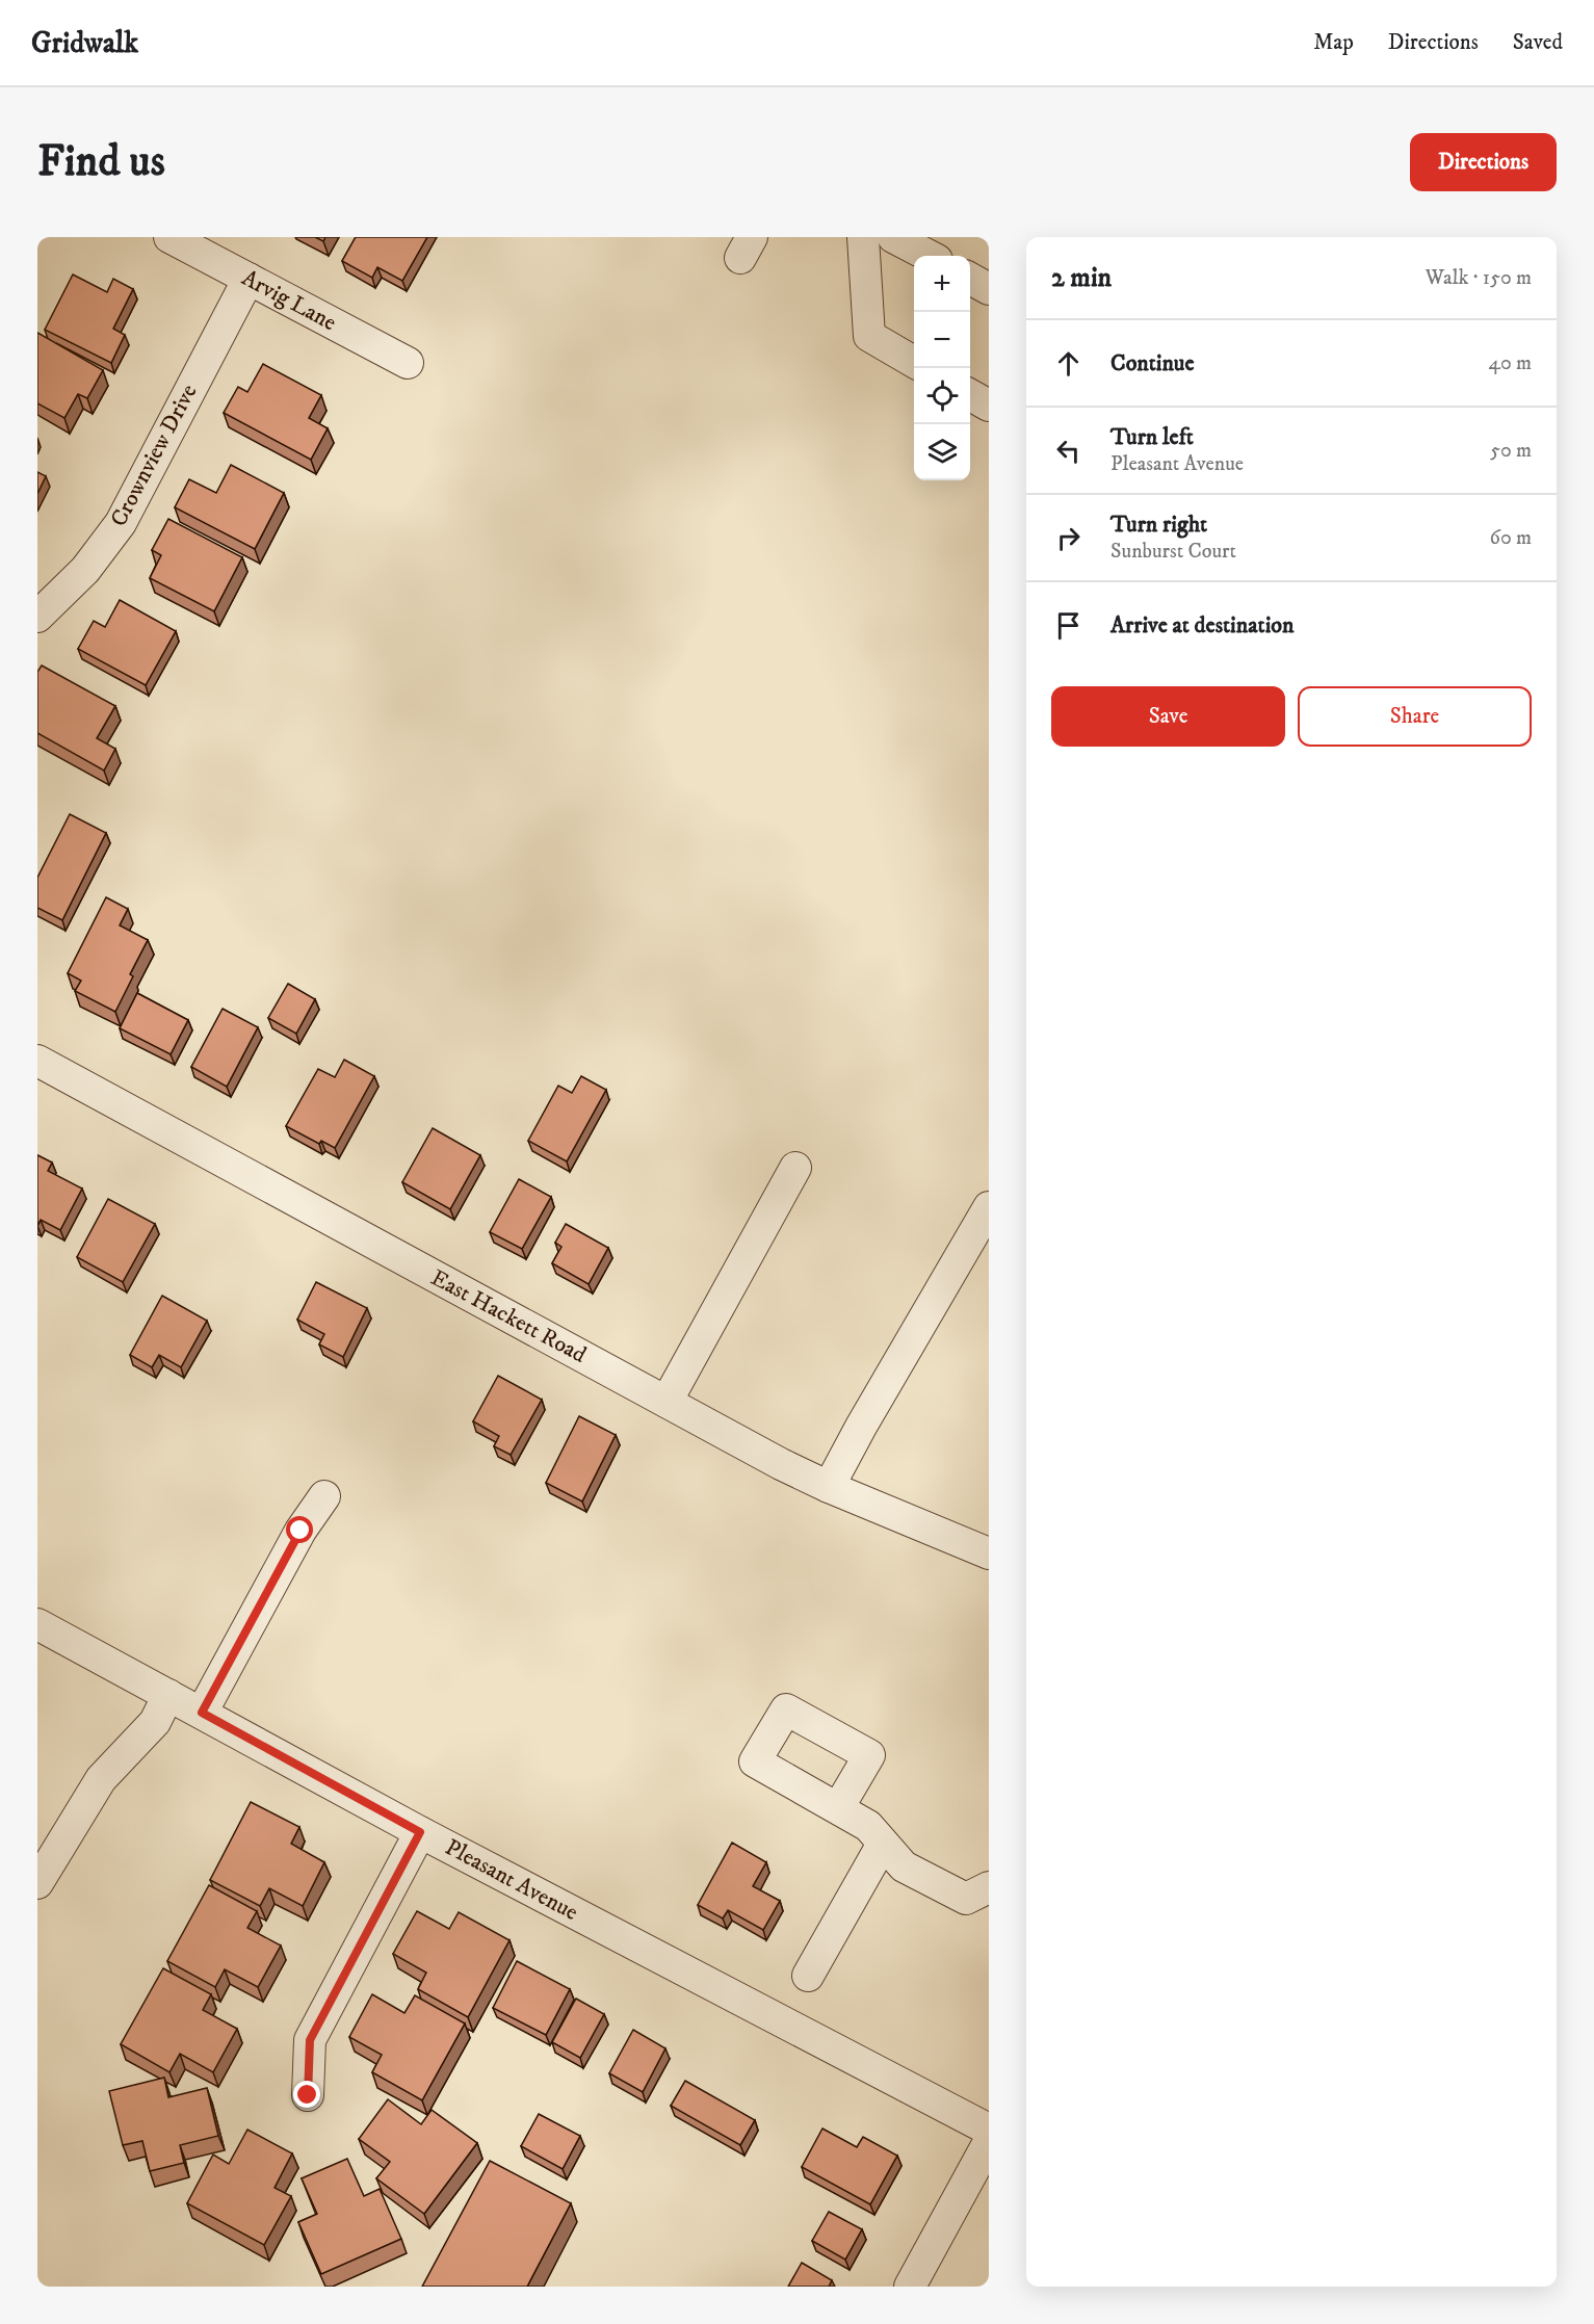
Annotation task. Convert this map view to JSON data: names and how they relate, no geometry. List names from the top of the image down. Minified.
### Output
{"streets":{"street":["Arvig Lane","Crownview Drive","East Hackett Road","Pleasant Avenue"]},"crossings":[["Arvig Lane","Crownview Drive"]],"page":{"header":"Gridwalk","nav":["Map","Directions","Saved"],"buttons":["Directions",["Save","Share"]],"title":"Find us","heading":["2 min","Walk · 150 m"],"map_buttons":["+","−"],"list":[["Continue","40 m"],["Turn left","Pleasant Avenue","50 m"],["Turn right","Sunburst Court","60 m"],"Arrive at destination"]}}
